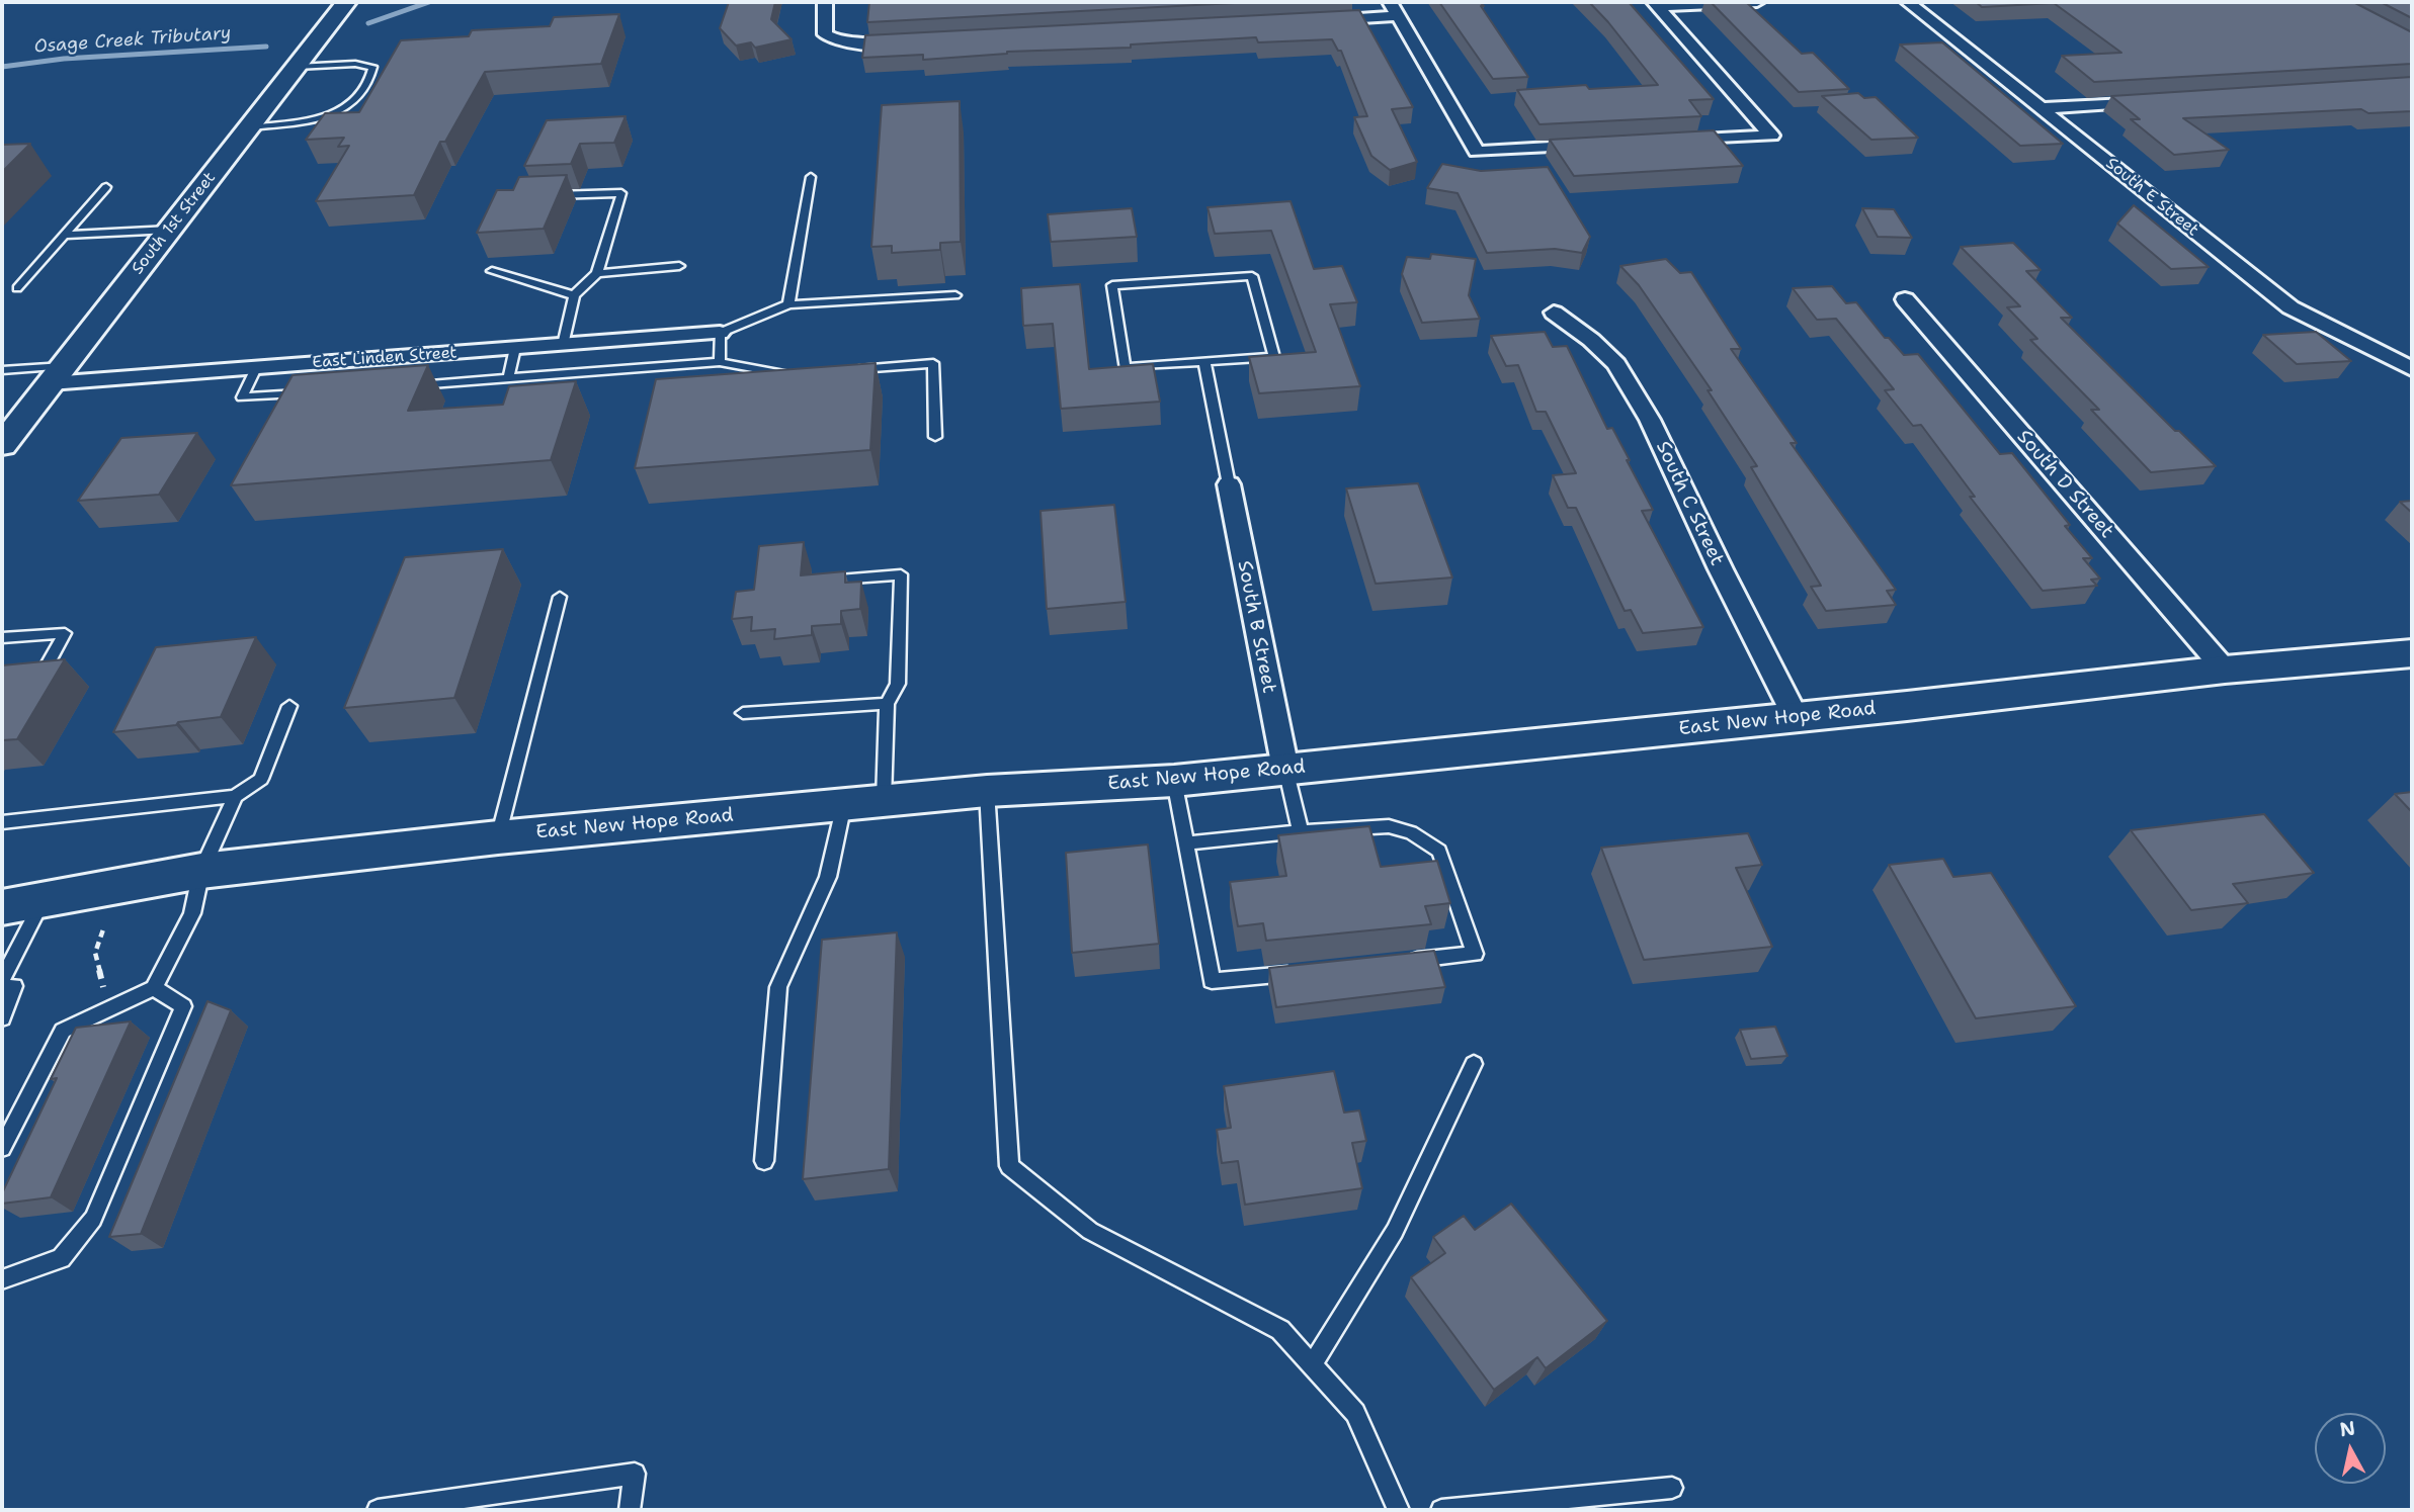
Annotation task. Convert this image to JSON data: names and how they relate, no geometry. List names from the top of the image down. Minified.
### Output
{"streets":{"street":["South E Street","South 1st Street","East Linden Street","South D Street","South C Street","South B Street","East New Hope Road"]},"crossings":[["South 1st Street","East Linden Street"],["South D Street","East New Hope Road"],["South C Street","East New Hope Road"],["South B Street","East New Hope Road"]],"water":["Osage Creek Tributary"],"north":"top"}
